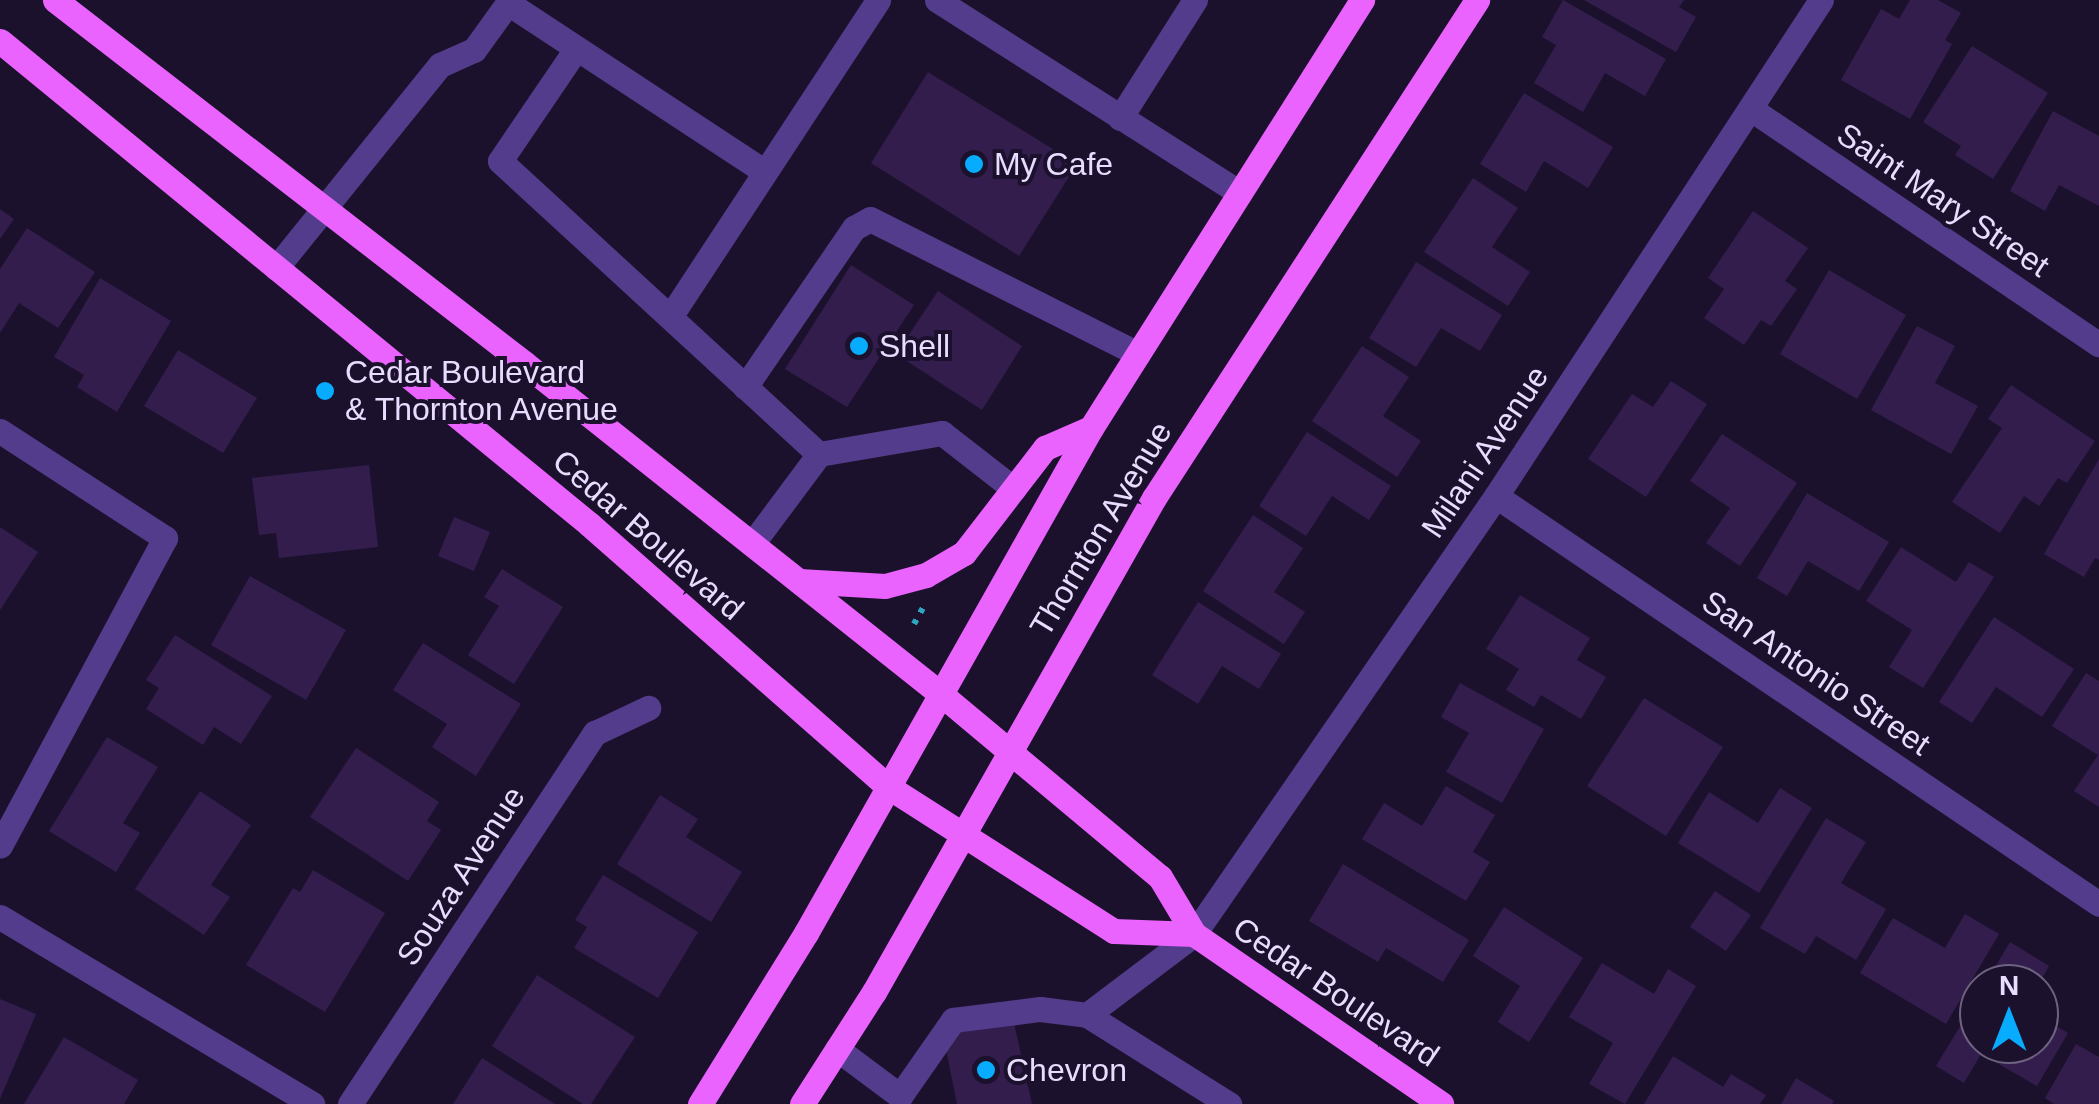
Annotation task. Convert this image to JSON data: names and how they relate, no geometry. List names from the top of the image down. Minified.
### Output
{"streets":{"main road":["Thornton Avenue","Cedar Boulevard"],"street":["Saint Mary Street","Milani Avenue","San Antonio Street","Souza Avenue"]},"crossings":[["Saint Mary Street","Milani Avenue"],["Milani Avenue","Cedar Boulevard"],["Milani Avenue","San Antonio Street"],["Thornton Avenue","Cedar Boulevard"]],"places":["My Cafe","Shell","Cedar Boulevard & Thornton Avenue","Chevron"],"north":"top"}
